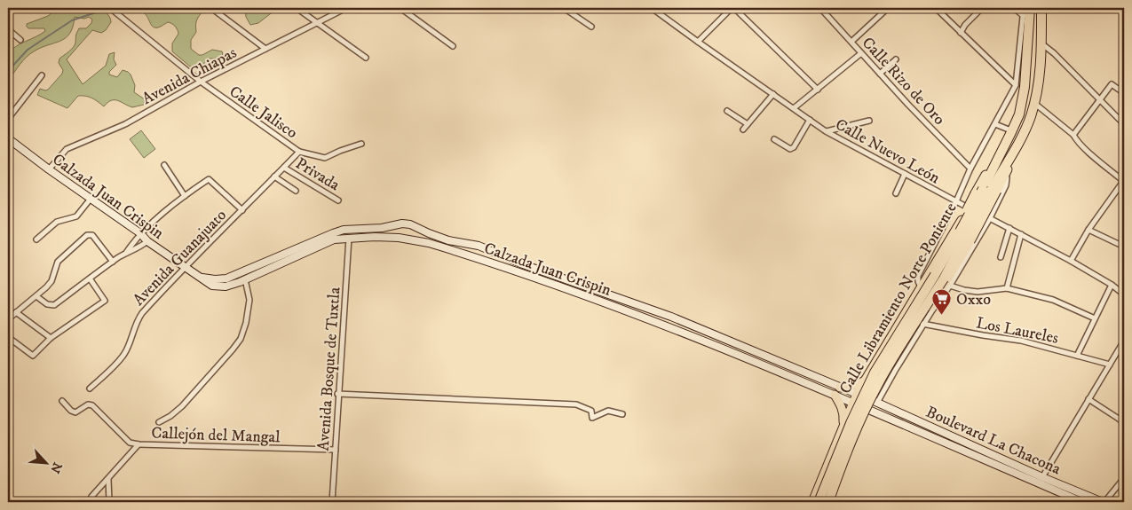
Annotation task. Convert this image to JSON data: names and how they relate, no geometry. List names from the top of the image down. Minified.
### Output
{"streets":{"highway":["Calle Libramiento Norte Poniente"],"main road":["Calzada Juan Crispin","Boulevard La Chacona"],"street":["Avenida Chiapas","Calle Rizo de Oro","Calle Jalisco","Calle Nuevo León","Privada","Avenida Guanajuato","Los Laureles","Avenida Bosque de Tuxtla","Callejón del Mangal"]},"crossings":[["Avenida Chiapas","Calle Jalisco"],["Avenida Chiapas","Calzada Juan Crispin"],["Calle Jalisco","Avenida Guanajuato"],["Privada","Avenida Guanajuato"],["Calzada Juan Crispin","Avenida Guanajuato"],["Calzada Juan Crispin","Calle Libramiento Norte Poniente"],["Calzada Juan Crispin","Avenida Bosque de Tuxtla"],["Calzada Juan Crispin","Boulevard La Chacona"],["Calle Libramiento Norte Poniente","Los Laureles"],["Calle Libramiento Norte Poniente","Boulevard La Chacona"],["Avenida Bosque de Tuxtla","Callejón del Mangal"]],"places":{"supermarket":["Oxxo"]},"north":"bottom right"}
